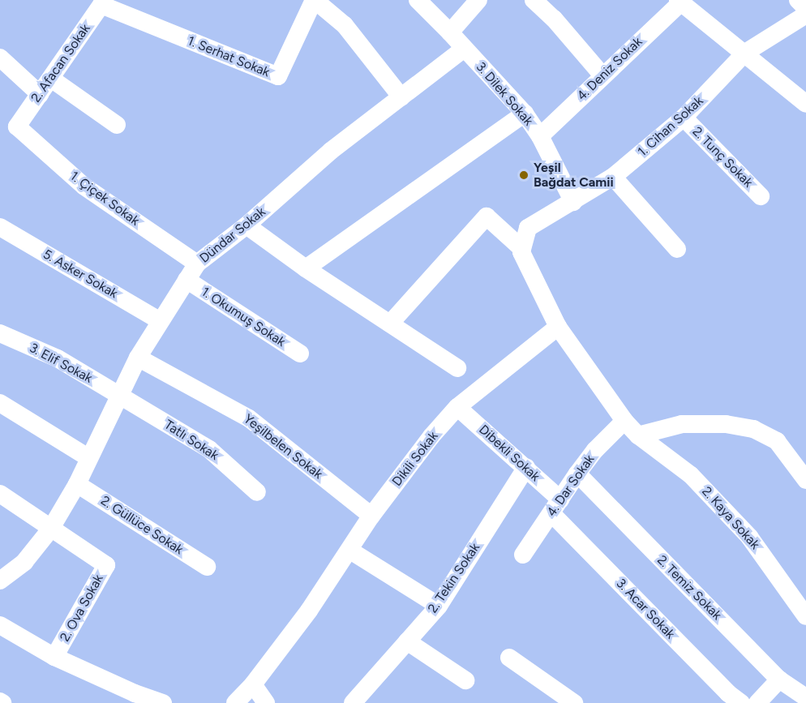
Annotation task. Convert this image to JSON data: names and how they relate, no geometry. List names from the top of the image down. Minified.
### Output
{"streets":{"street":["1. Serhat Sokak","2. Afacan Sokak","4. Deniz Sokak","3. Dilek Sokak","1. Cihan Sokak","2. Tunç Sokak","1. Çiçek Sokak","Dündar Sokak","5. Asker Sokak","1. Okumuş Sokak","3. Elif Sokak","Tatlı Sokak","Yeşilbelen Sokak","Dibekli Sokak","Dikili Sokak","4. Dar Sokak","2. Kaya Sokak","2. Güllüce Sokak","2. Tekin Sokak","2. Temiz Sokak","2. Ova Sokak","3. Acar Sokak"]},"crossings":[["1. Serhat Sokak","2. Afacan Sokak"],["2. Afacan Sokak","1. Çiçek Sokak"],["4. Deniz Sokak","3. Dilek Sokak"],["3. Dilek Sokak","1. Cihan Sokak"],["3. Dilek Sokak","Dündar Sokak"],["1. Cihan Sokak","2. Tunç Sokak"],["1. Çiçek Sokak","Dündar Sokak"],["Dündar Sokak","5. Asker Sokak"],["Dündar Sokak","1. Okumuş Sokak"],["Dündar Sokak","3. Elif Sokak"],["Dündar Sokak","Tatlı Sokak"],["Dündar Sokak","Yeşilbelen Sokak"],["Dündar Sokak","2. Güllüce Sokak"],["Dündar Sokak","2. Ova Sokak"],["3. Elif Sokak","Tatlı Sokak"],["Yeşilbelen Sokak","Dikili Sokak"],["Dibekli Sokak","Dikili Sokak"],["Dibekli Sokak","4. Dar Sokak"],["Dibekli Sokak","2. Tekin Sokak"],["Dibekli Sokak","3. Acar Sokak"],["4. Dar Sokak","2. Temiz Sokak"],["4. Dar Sokak","3. Acar Sokak"]],"places":["Yeşil Bağdat Camii"]}
